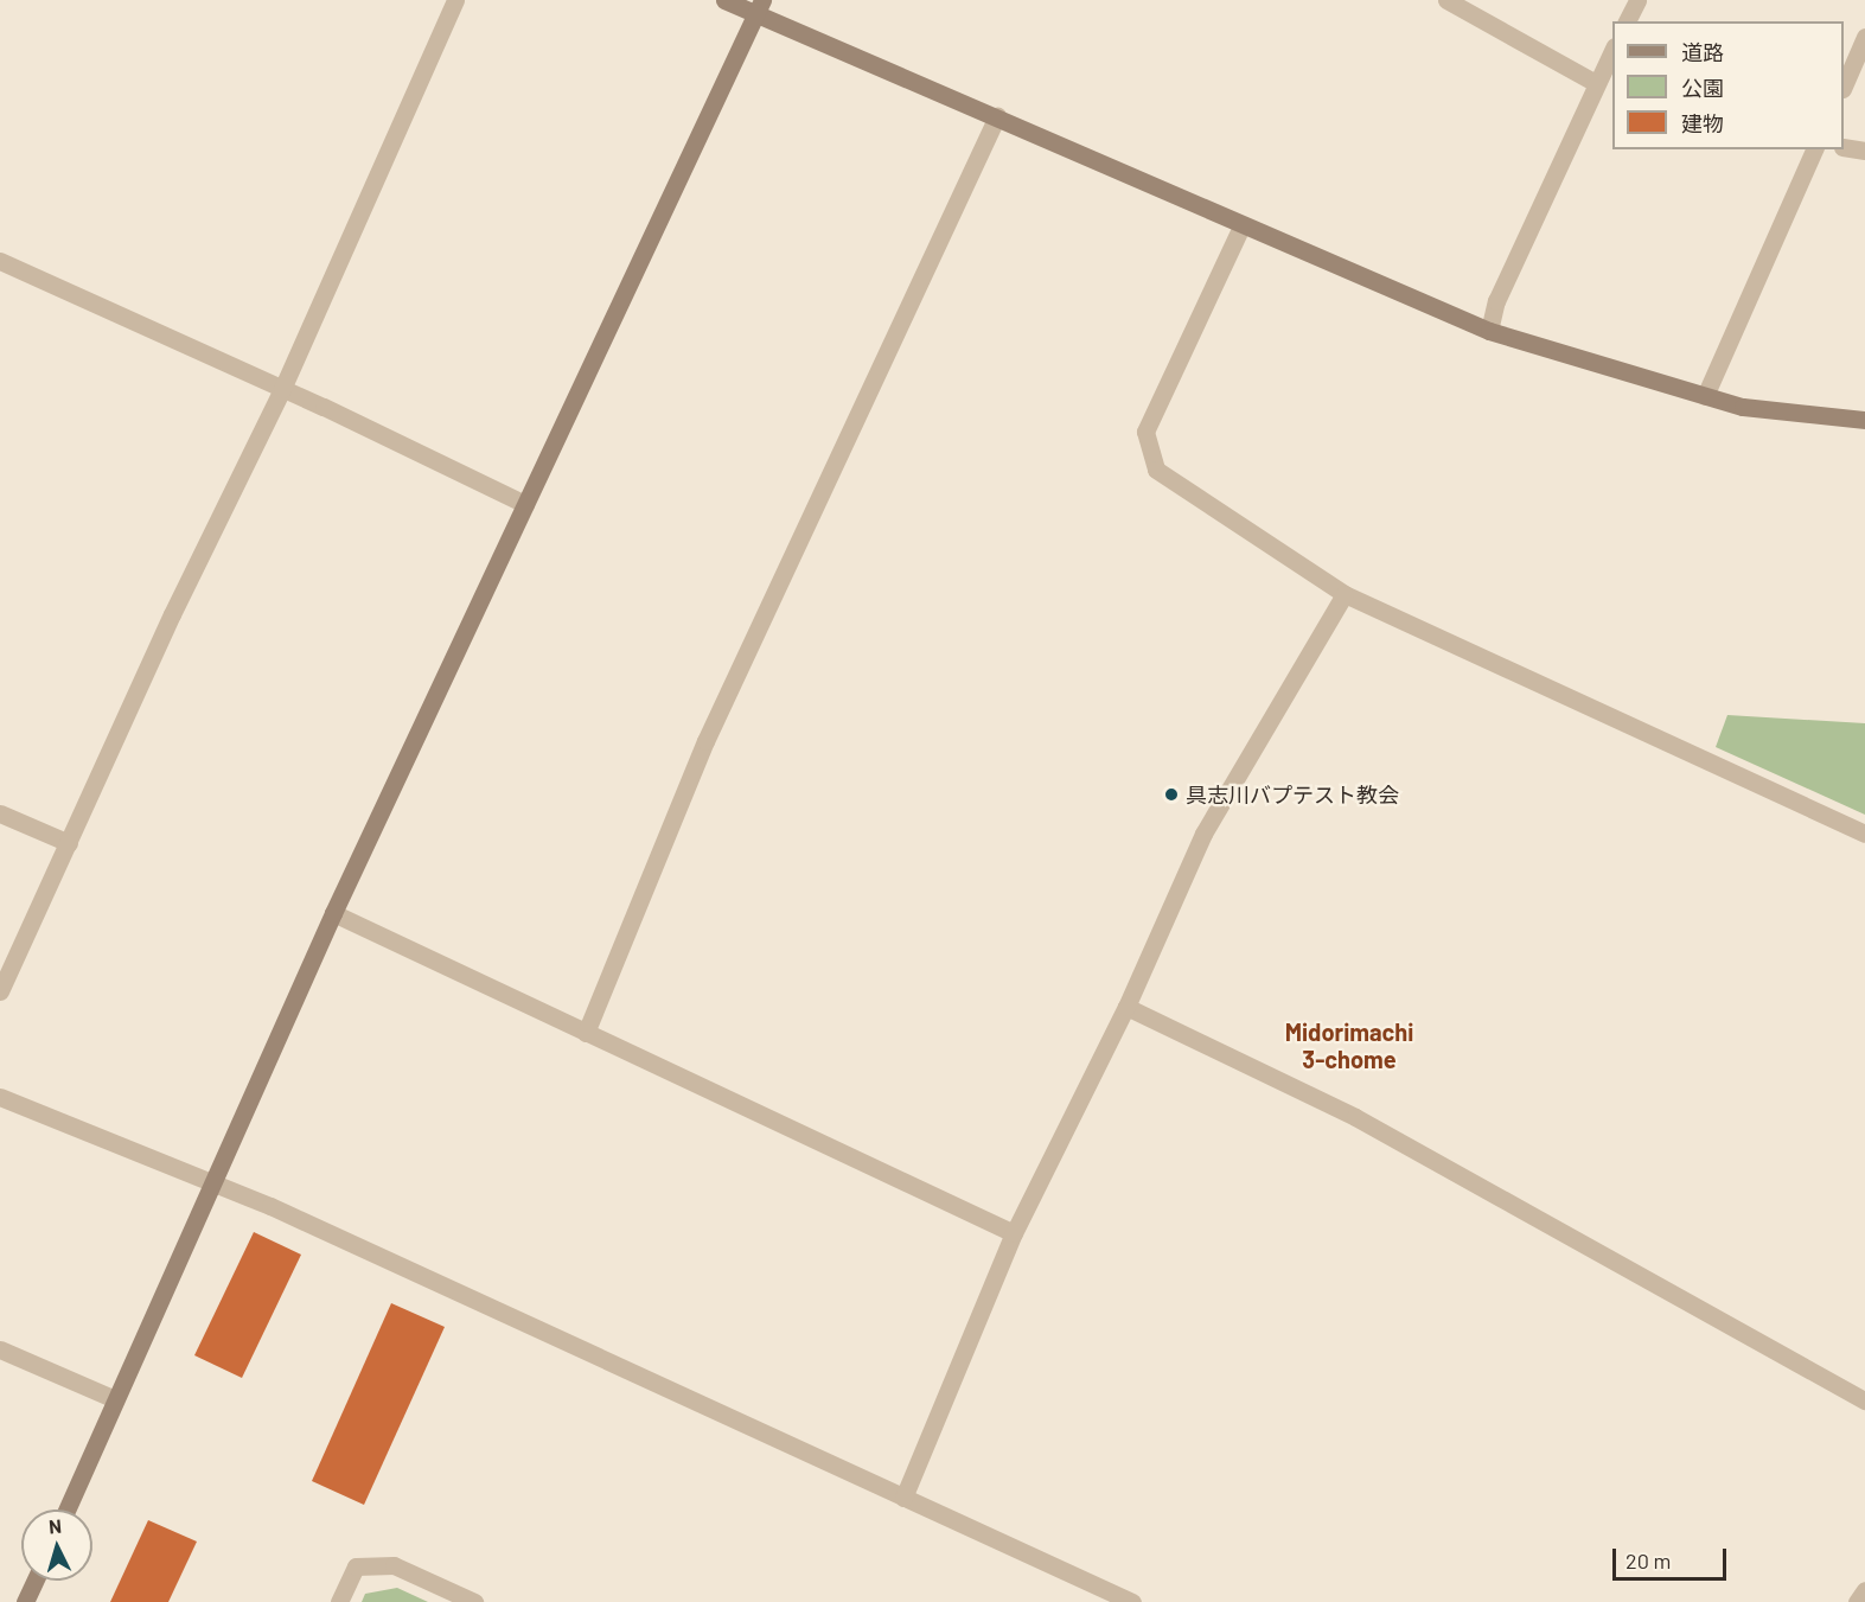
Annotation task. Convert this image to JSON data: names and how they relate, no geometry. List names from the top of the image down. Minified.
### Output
{"districts":["Midorimachi 3-chome"],"places":["具志川バプテスト教会"],"legend":["道路","公園","建物"],"scale_bar":"20 m","north":"top"}
